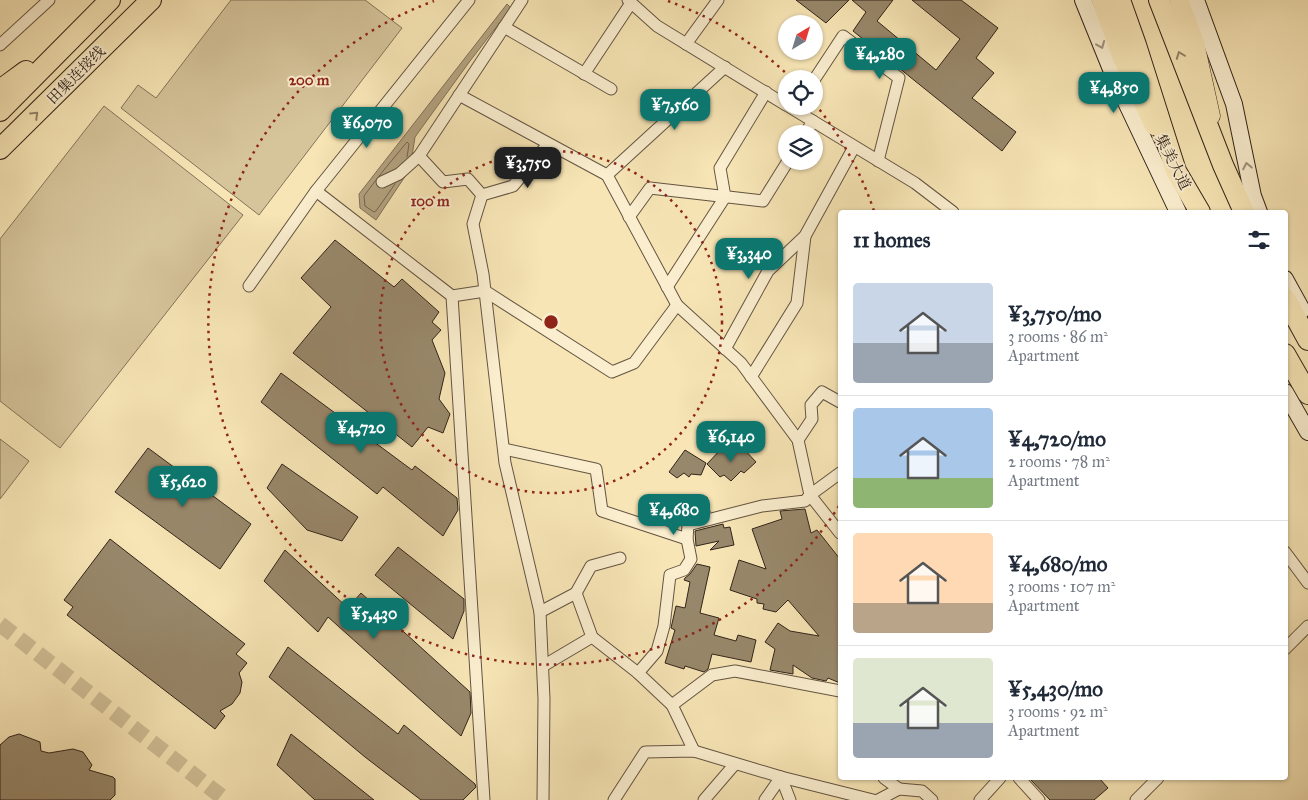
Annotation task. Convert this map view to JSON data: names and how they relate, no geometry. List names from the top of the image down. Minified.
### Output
{"streets":{"highway":["田集连接线","集美大道"]},"north":"top right","page":{"price":["¥4,280","¥4,850","¥7,560","¥6,070","¥3,750","¥3,340","¥4,720","¥6,140","¥5,620","¥4,680","¥5,430"],"heading":"11 homes","list":[{"name":"¥3,750/mo","note":"3 rooms · 86 m² · Apartment"},{"name":"¥4,720/mo","note":"2 rooms · 78 m² · Apartment"},{"name":"¥4,680/mo","note":"3 rooms · 107 m² · Apartment"},{"name":"¥5,430/mo","note":"3 rooms · 92 m² · Apartment"}]},"rings":["200 m","100 m"]}
